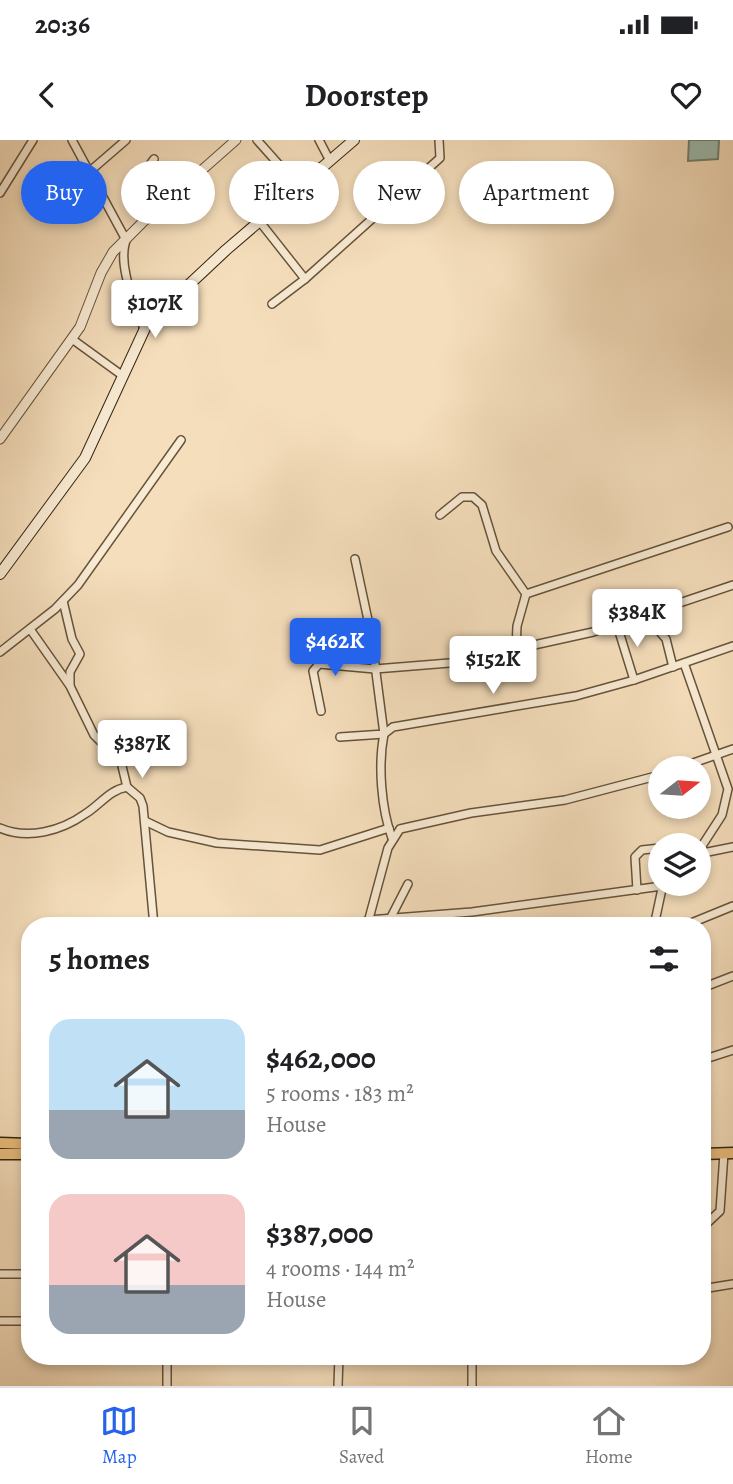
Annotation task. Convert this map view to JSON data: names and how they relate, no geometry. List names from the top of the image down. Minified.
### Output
{"north":"right","page":{"status":"20:36","header":"Doorstep","chip":["Buy","Rent","Filters","New","Apartment"],"price":["$107K","$384K","$462K","$152K","$387K"],"heading":"5 homes","list":[{"name":"$462,000","note":"5 rooms · 183 m² · House"},{"name":"$387,000","note":"4 rooms · 144 m² · House"}],"tabs":["Map","Saved","Home"]}}
